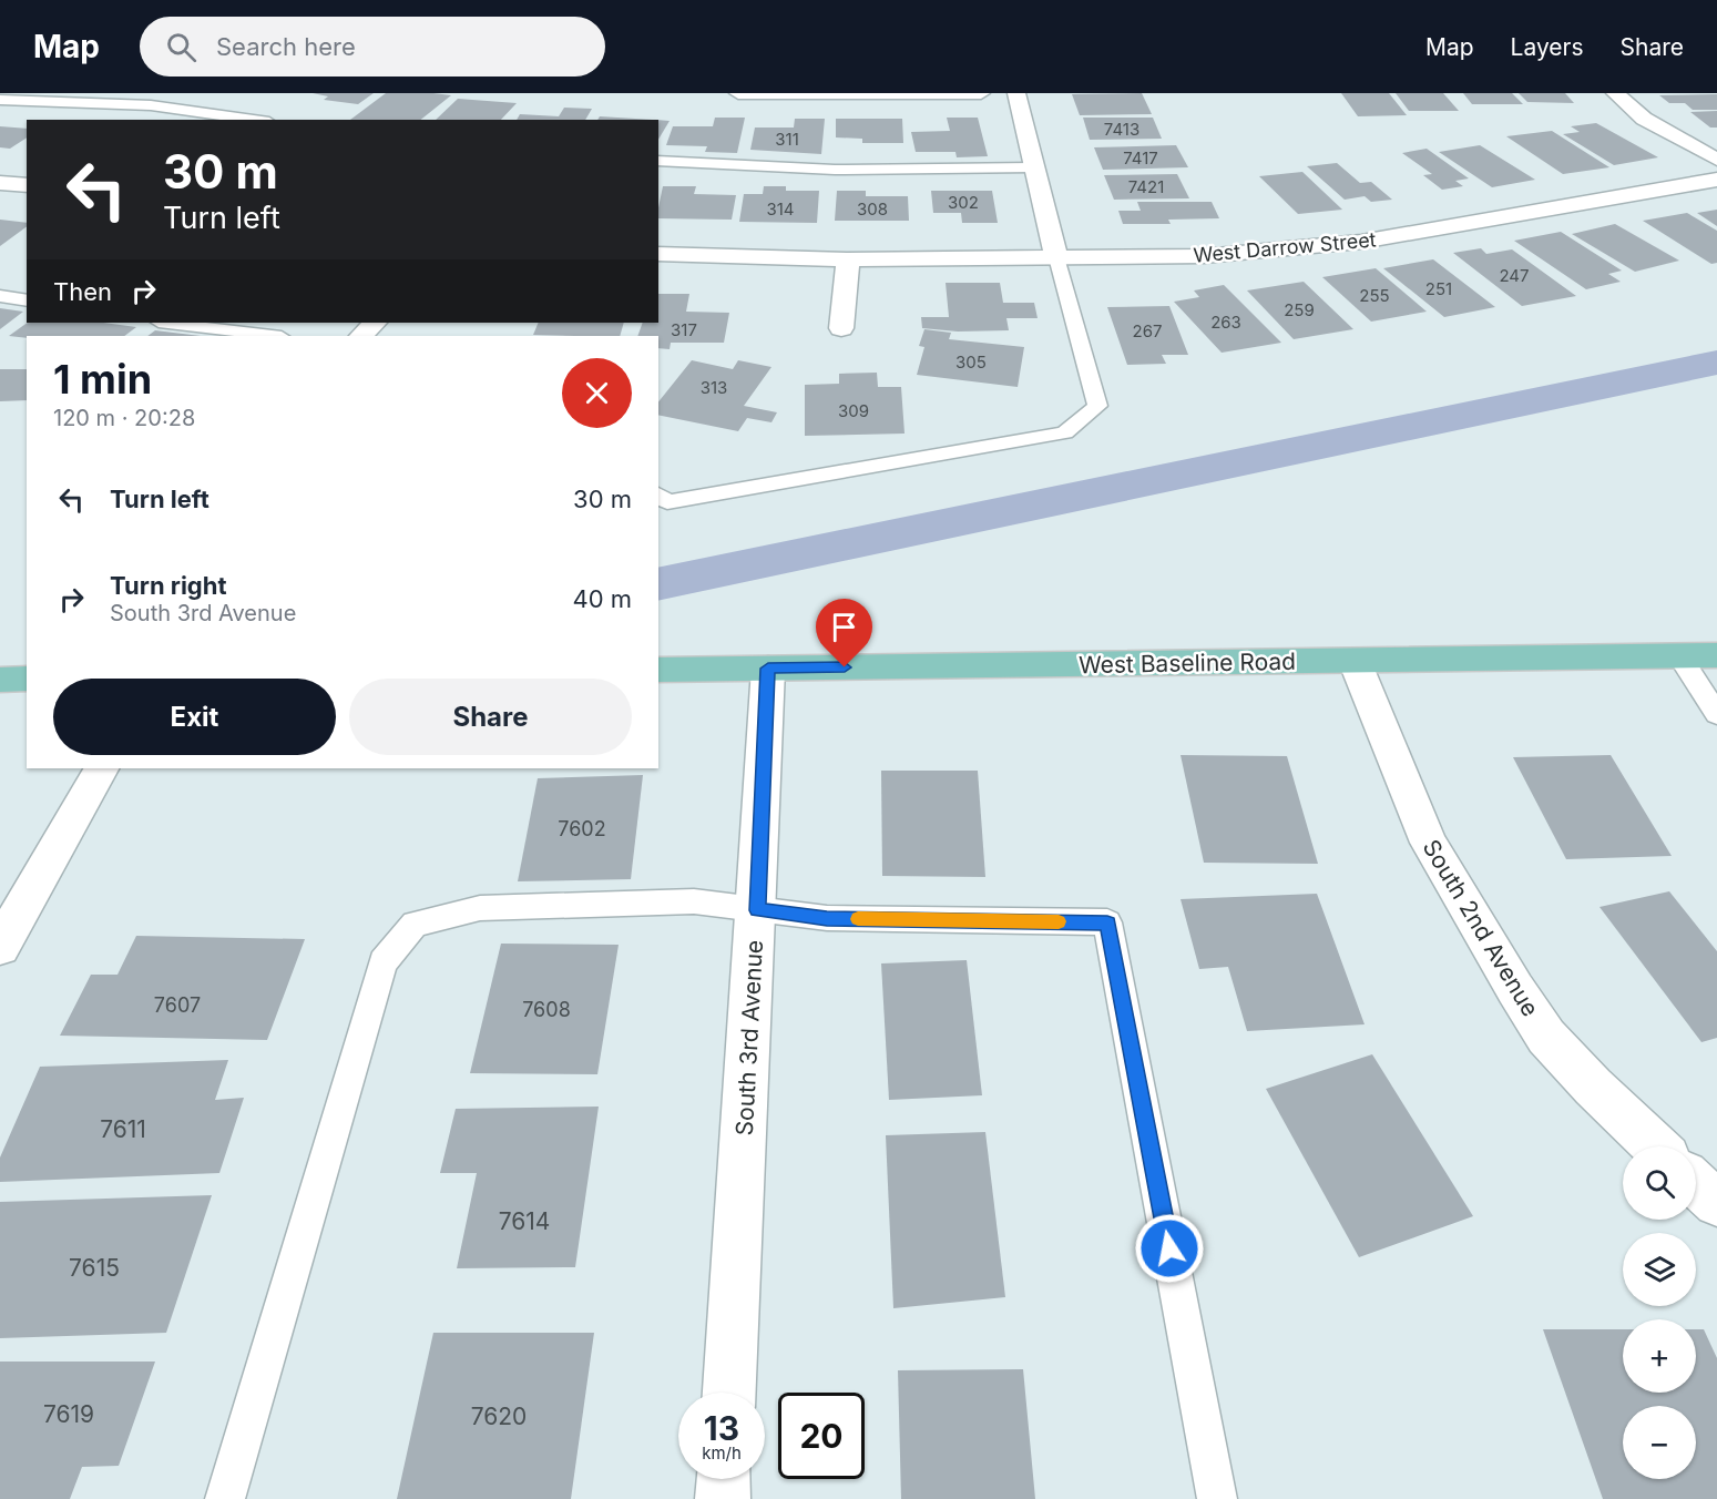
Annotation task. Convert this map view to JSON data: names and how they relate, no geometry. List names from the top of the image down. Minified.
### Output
{"streets":{"main road":["West Baseline Road"],"street":["West Darrow Street","South 2nd Avenue","South 3rd Avenue"]},"crossings":[["West Baseline Road","South 2nd Avenue"],["West Baseline Road","South 3rd Avenue"]],"house_numbers":["7413","311","7417","7421","302","314","308","247","251","255","259","263","317","267","305","313","309","7602","7607","7608","7611","7614","7615","7619","7620"],"page":{"header":"Map","search":"Search here","nav":["Map","Layers","Share"],"turn":["30 m","Turn left"],"then":"Then","heading":["1 min","120 m · 20:28"],"list":[{"name":"Turn left","value":"30 m"},{"name":"Turn right","note":"South 3rd Avenue","value":"40 m"}],"buttons":["Exit","Share"],"map_buttons":["+","−"],"speed":"13 km/h","limit":"20"}}
